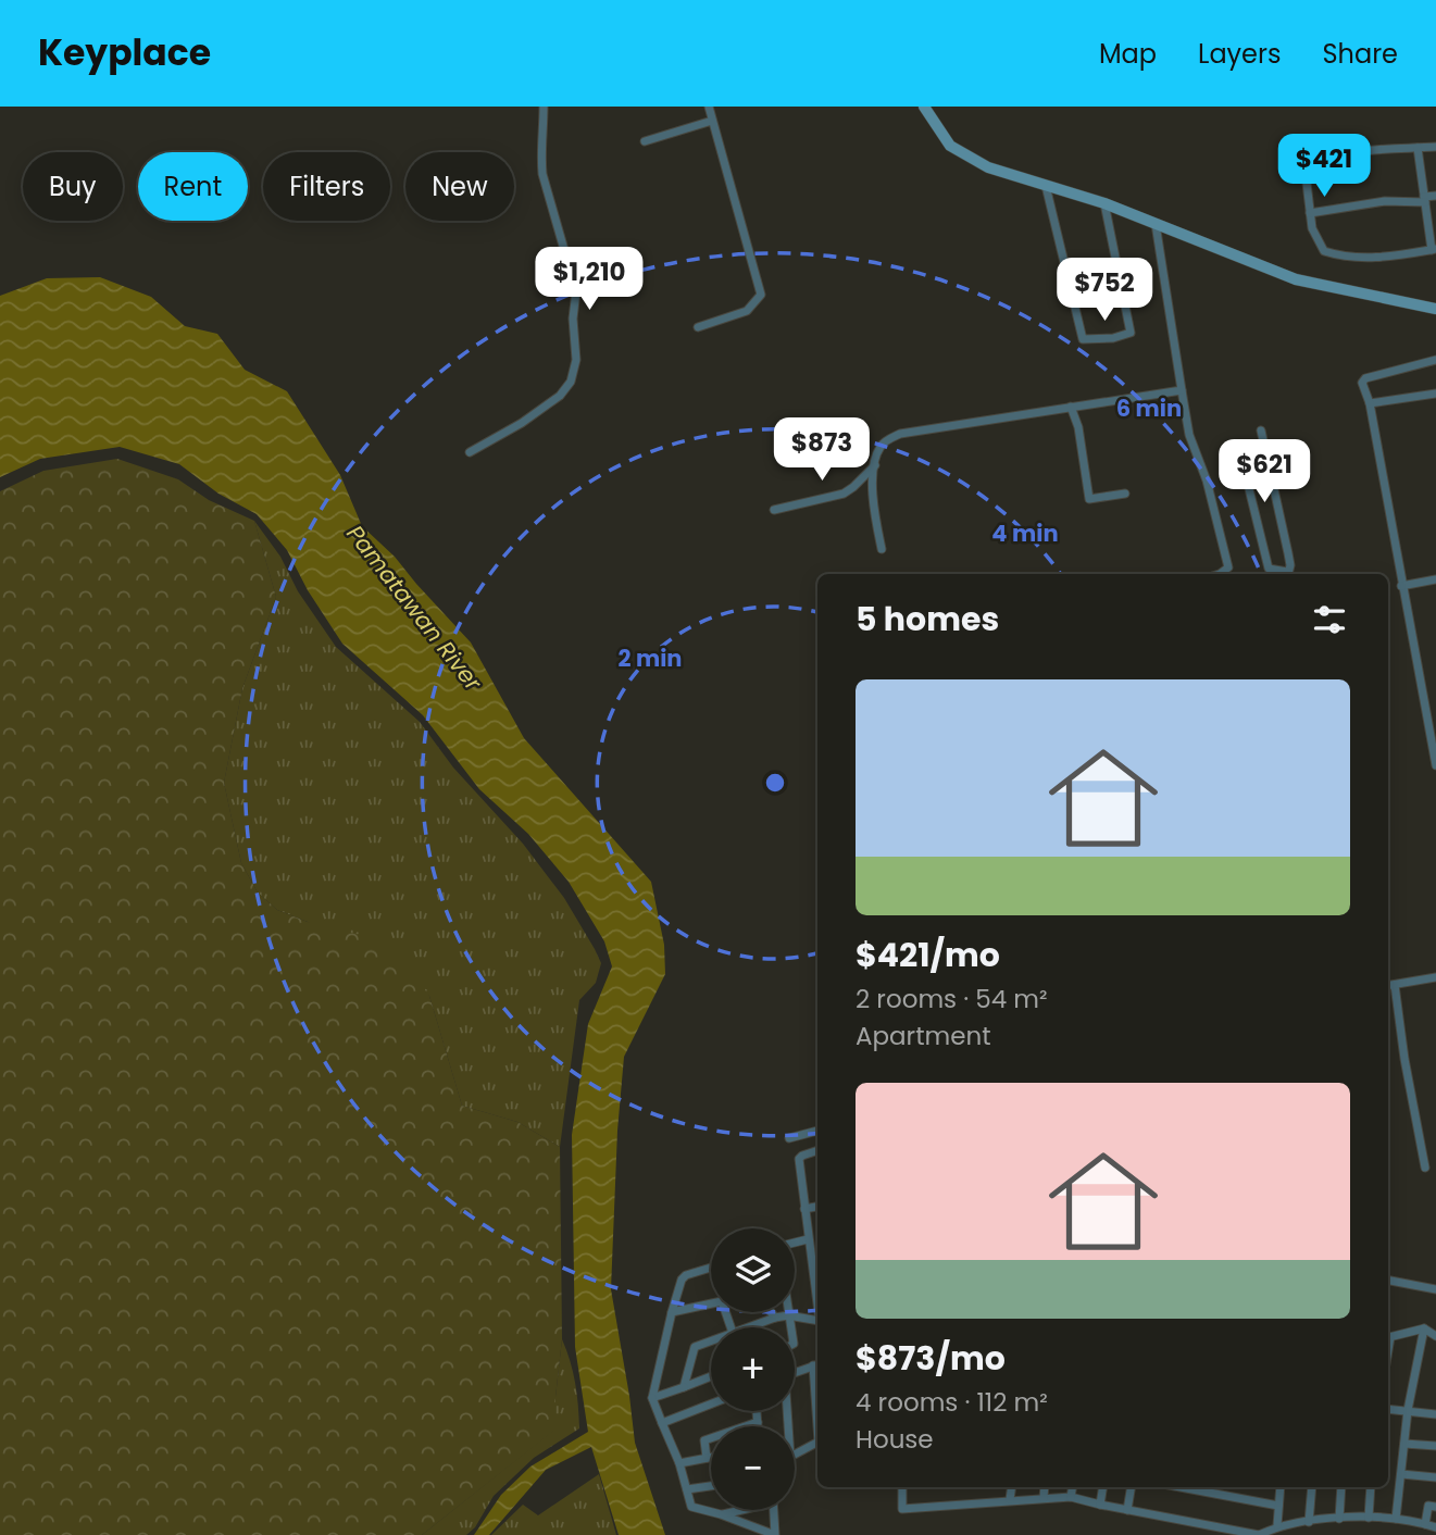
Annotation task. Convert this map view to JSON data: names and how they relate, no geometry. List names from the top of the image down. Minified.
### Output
{"water":["Pamatawan River"],"page":{"header":"Keyplace","nav":["Map","Layers","Share"],"price":["$421","$1,210","$752","$873","$621"],"chip":["Buy","Rent","Filters","New"],"heading":"5 homes","list":[{"name":"$421/mo","note":"2 rooms · 54 m² · Apartment"},{"name":"$873/mo","note":"4 rooms · 112 m² · House"}],"map_buttons":["+","−"]},"rings":["6 min","4 min","2 min"]}
